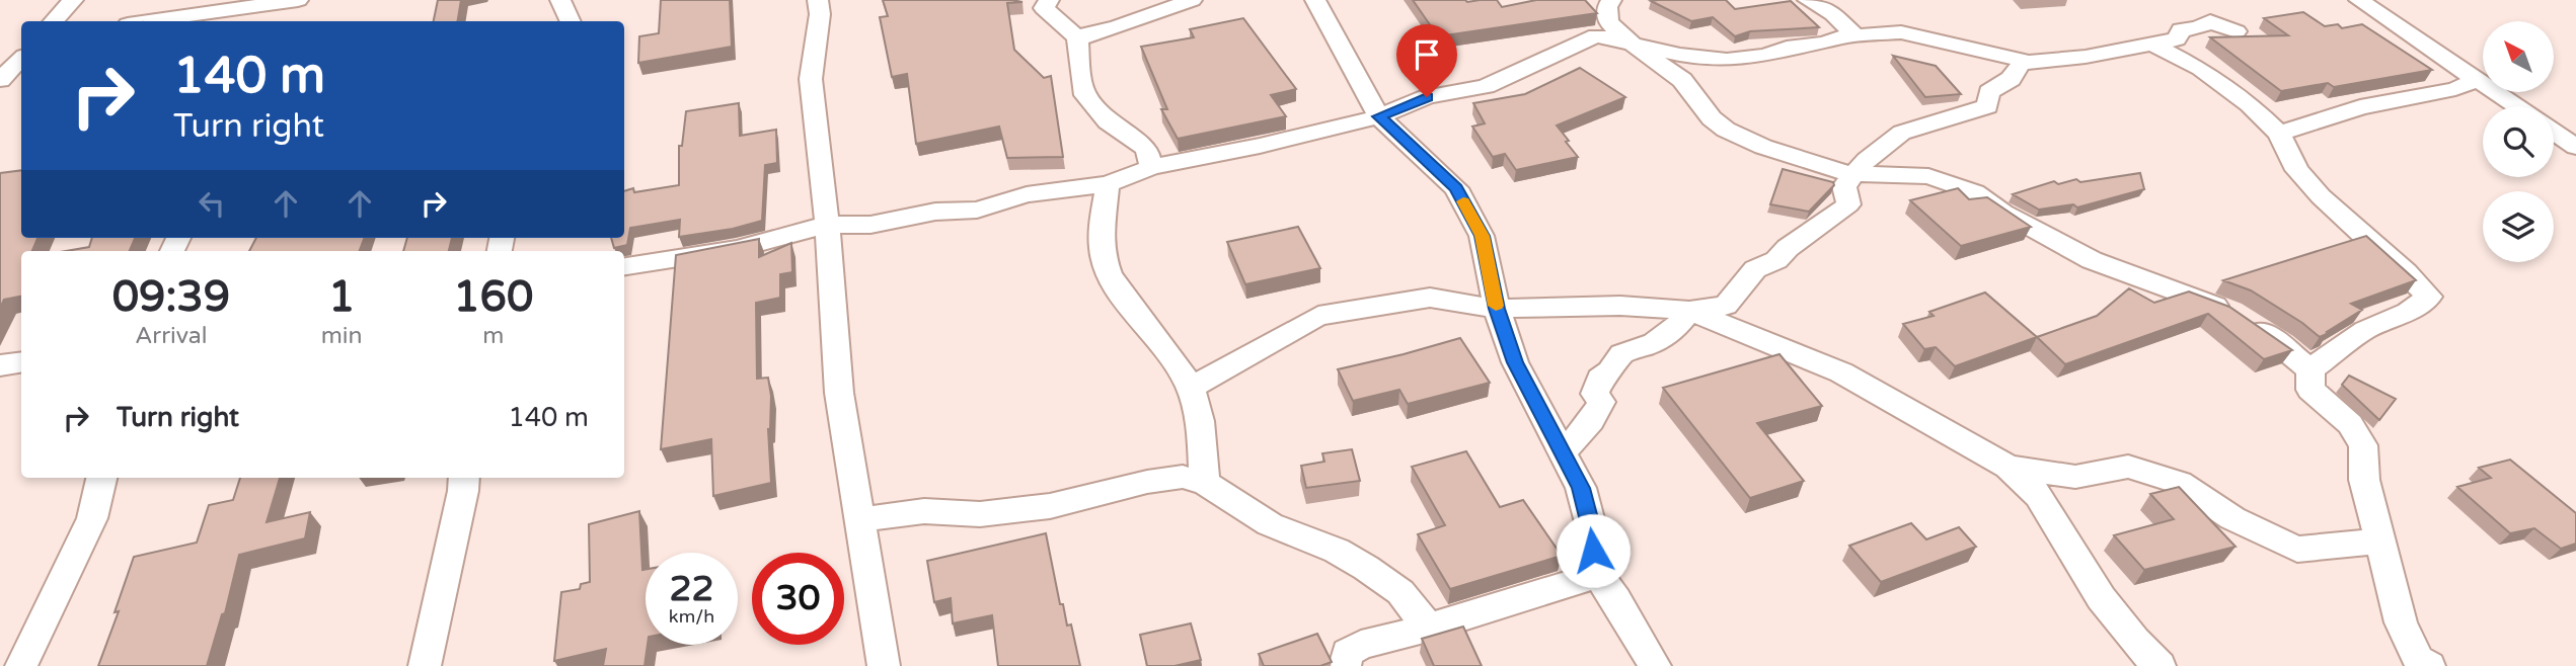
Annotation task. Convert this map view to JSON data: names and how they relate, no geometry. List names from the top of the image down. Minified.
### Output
{"north":"top left","page":{"turn":["140 m","Turn right"],"eta":["09:39","Arrival","1","min","160","m"],"list":[{"name":"Turn right","value":"140 m"}],"speed":"22 km/h","limit":"30"}}
